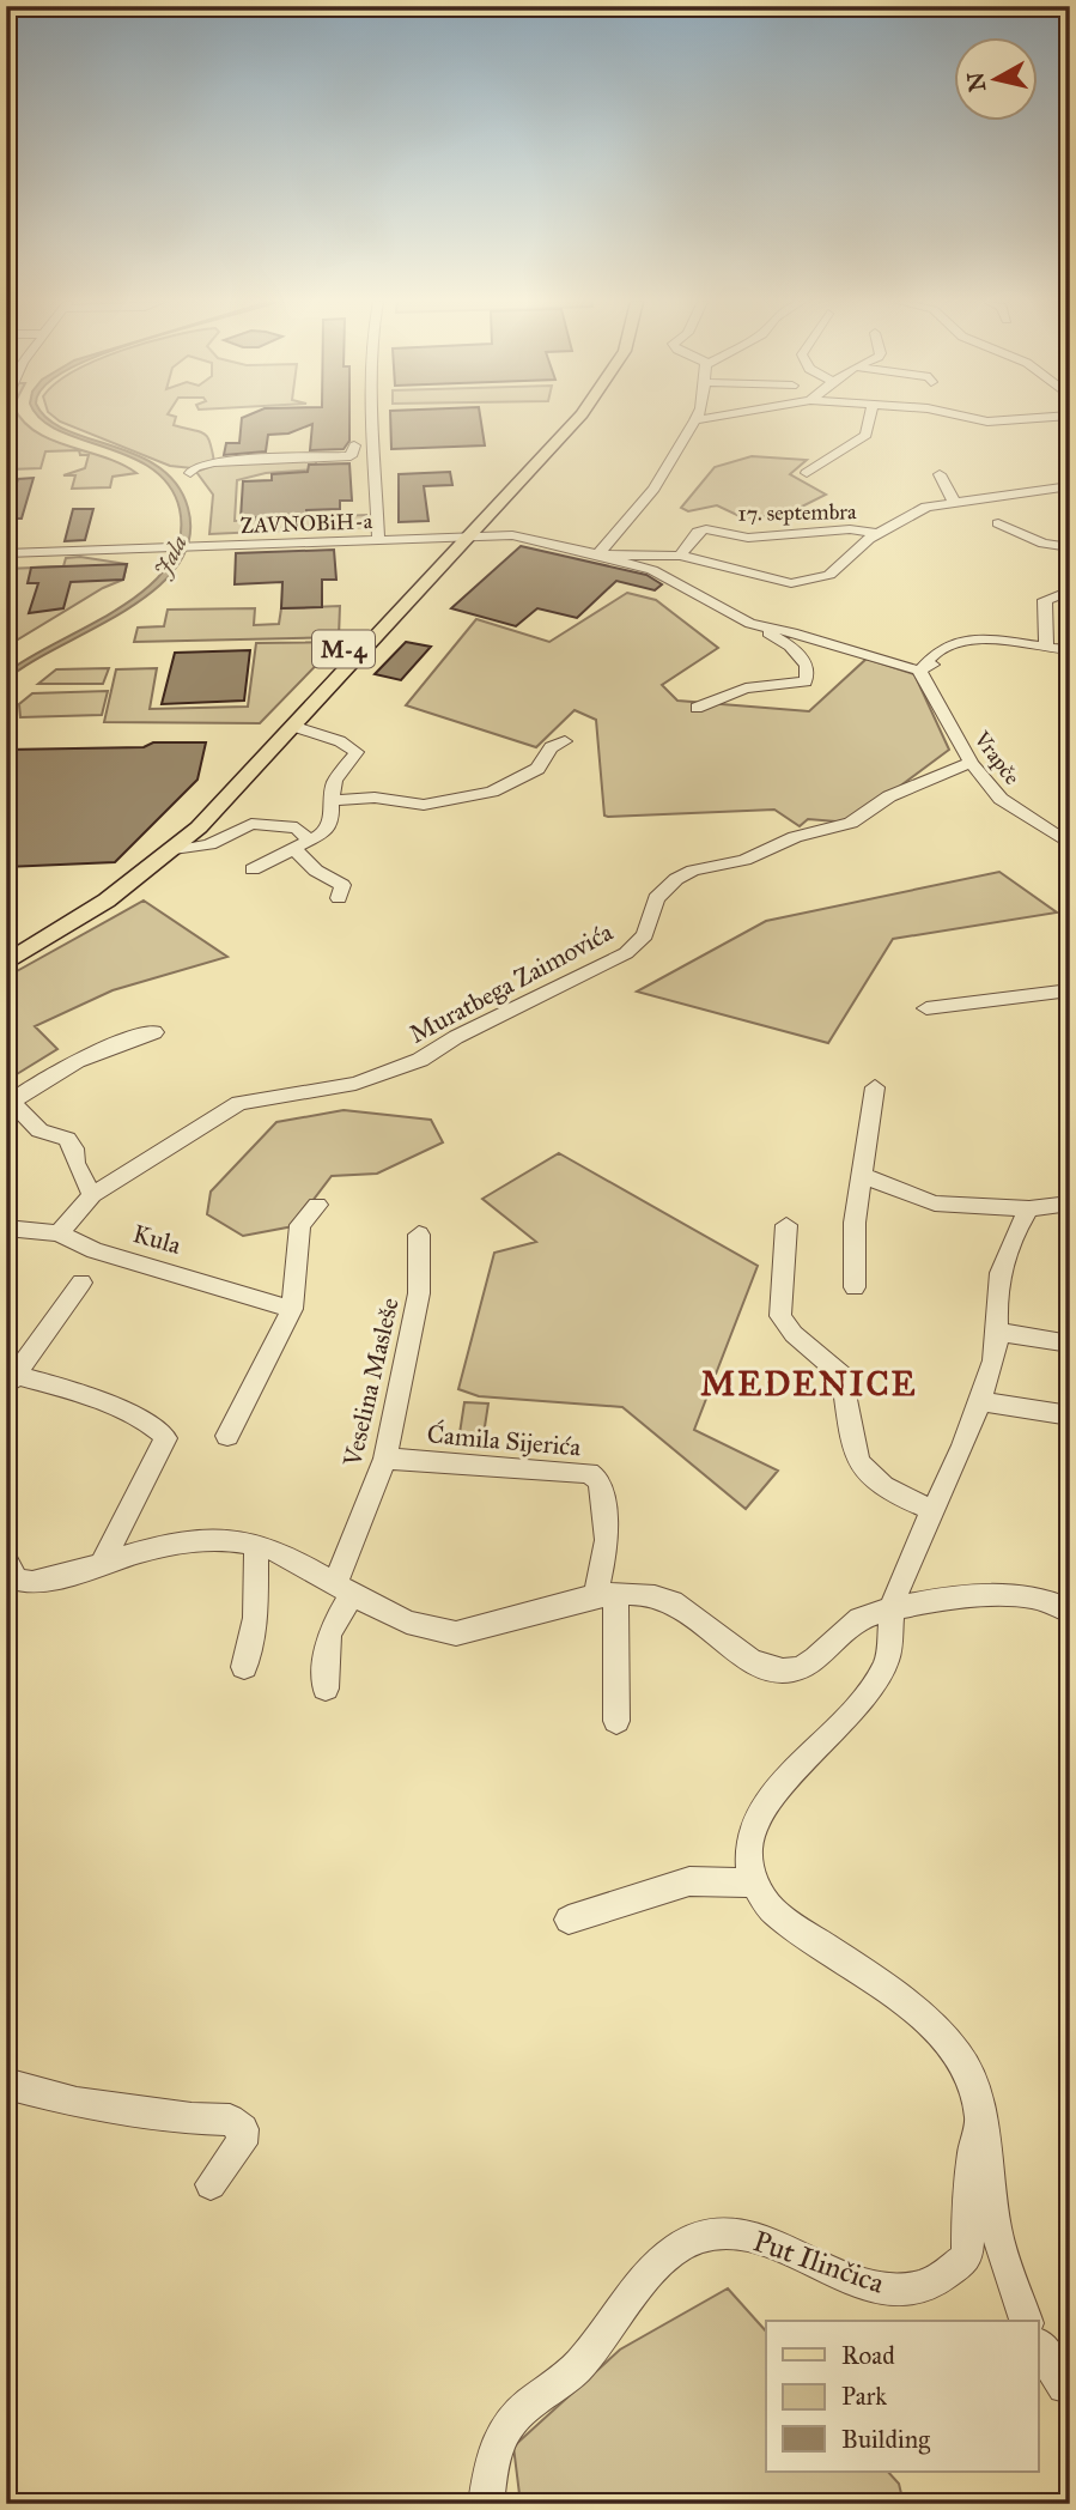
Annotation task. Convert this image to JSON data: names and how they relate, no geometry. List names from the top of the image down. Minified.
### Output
{"streets":{"main road":["M-4"],"street":["17. septembra","ZAVNOBiH-a","Vrapče","Muratbega Zaimovića","Kula","Veselina Masleše","Ćamila Sijerića","Put Ilinčica"]},"crossings":[["17. septembra","ZAVNOBiH-a"],["17. septembra","M-4"],["ZAVNOBiH-a","M-4"],["Vrapče","Muratbega Zaimovića"],["Muratbega Zaimovića","Kula"],["Veselina Masleše","Ćamila Sijerića"]],"districts":["MEDENICE"],"water":["Jala"],"legend":["Road","Park","Building"],"north":"left"}
